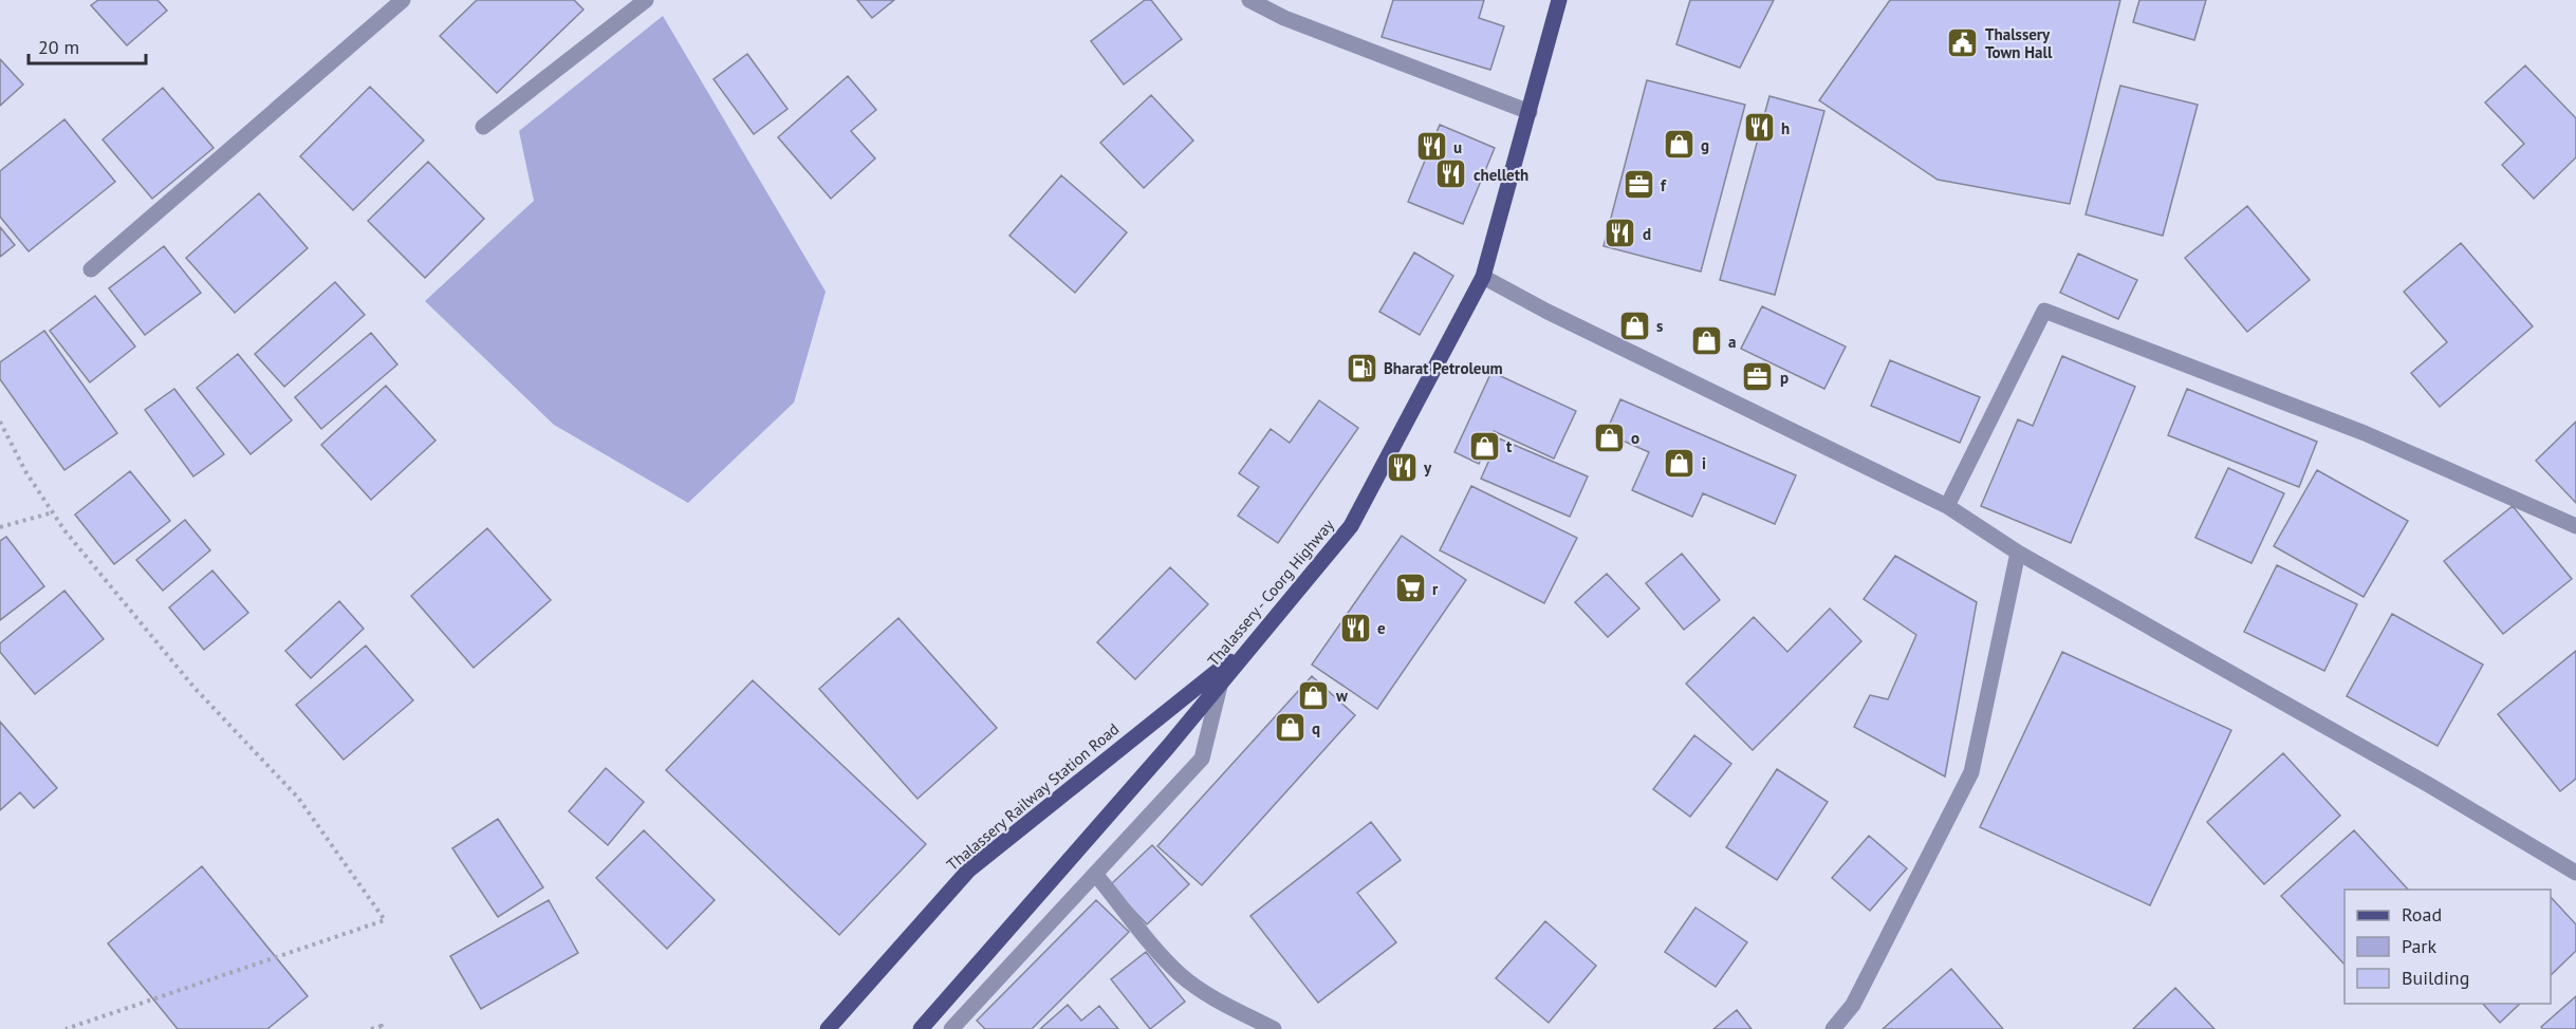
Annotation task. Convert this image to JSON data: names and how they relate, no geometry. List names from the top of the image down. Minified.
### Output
{"streets":{"main road":["Thalassery - Coorg Highway","Thalassery Railway Station Road"]},"crossings":[["Thalassery - Coorg Highway","Thalassery Railway Station Road"]],"places":{"public building":["Thalssery Town Hall"],"restaurant":["h","u","chelleth","d","y","e"],"shop":["g","s","a","o","t","i","w","q"],"office":["f","p"],"fuel station":["Bharat Petroleum"],"supermarket":["r"]},"legend":["Road","Park","Building"],"scale_bar":"20 m"}
